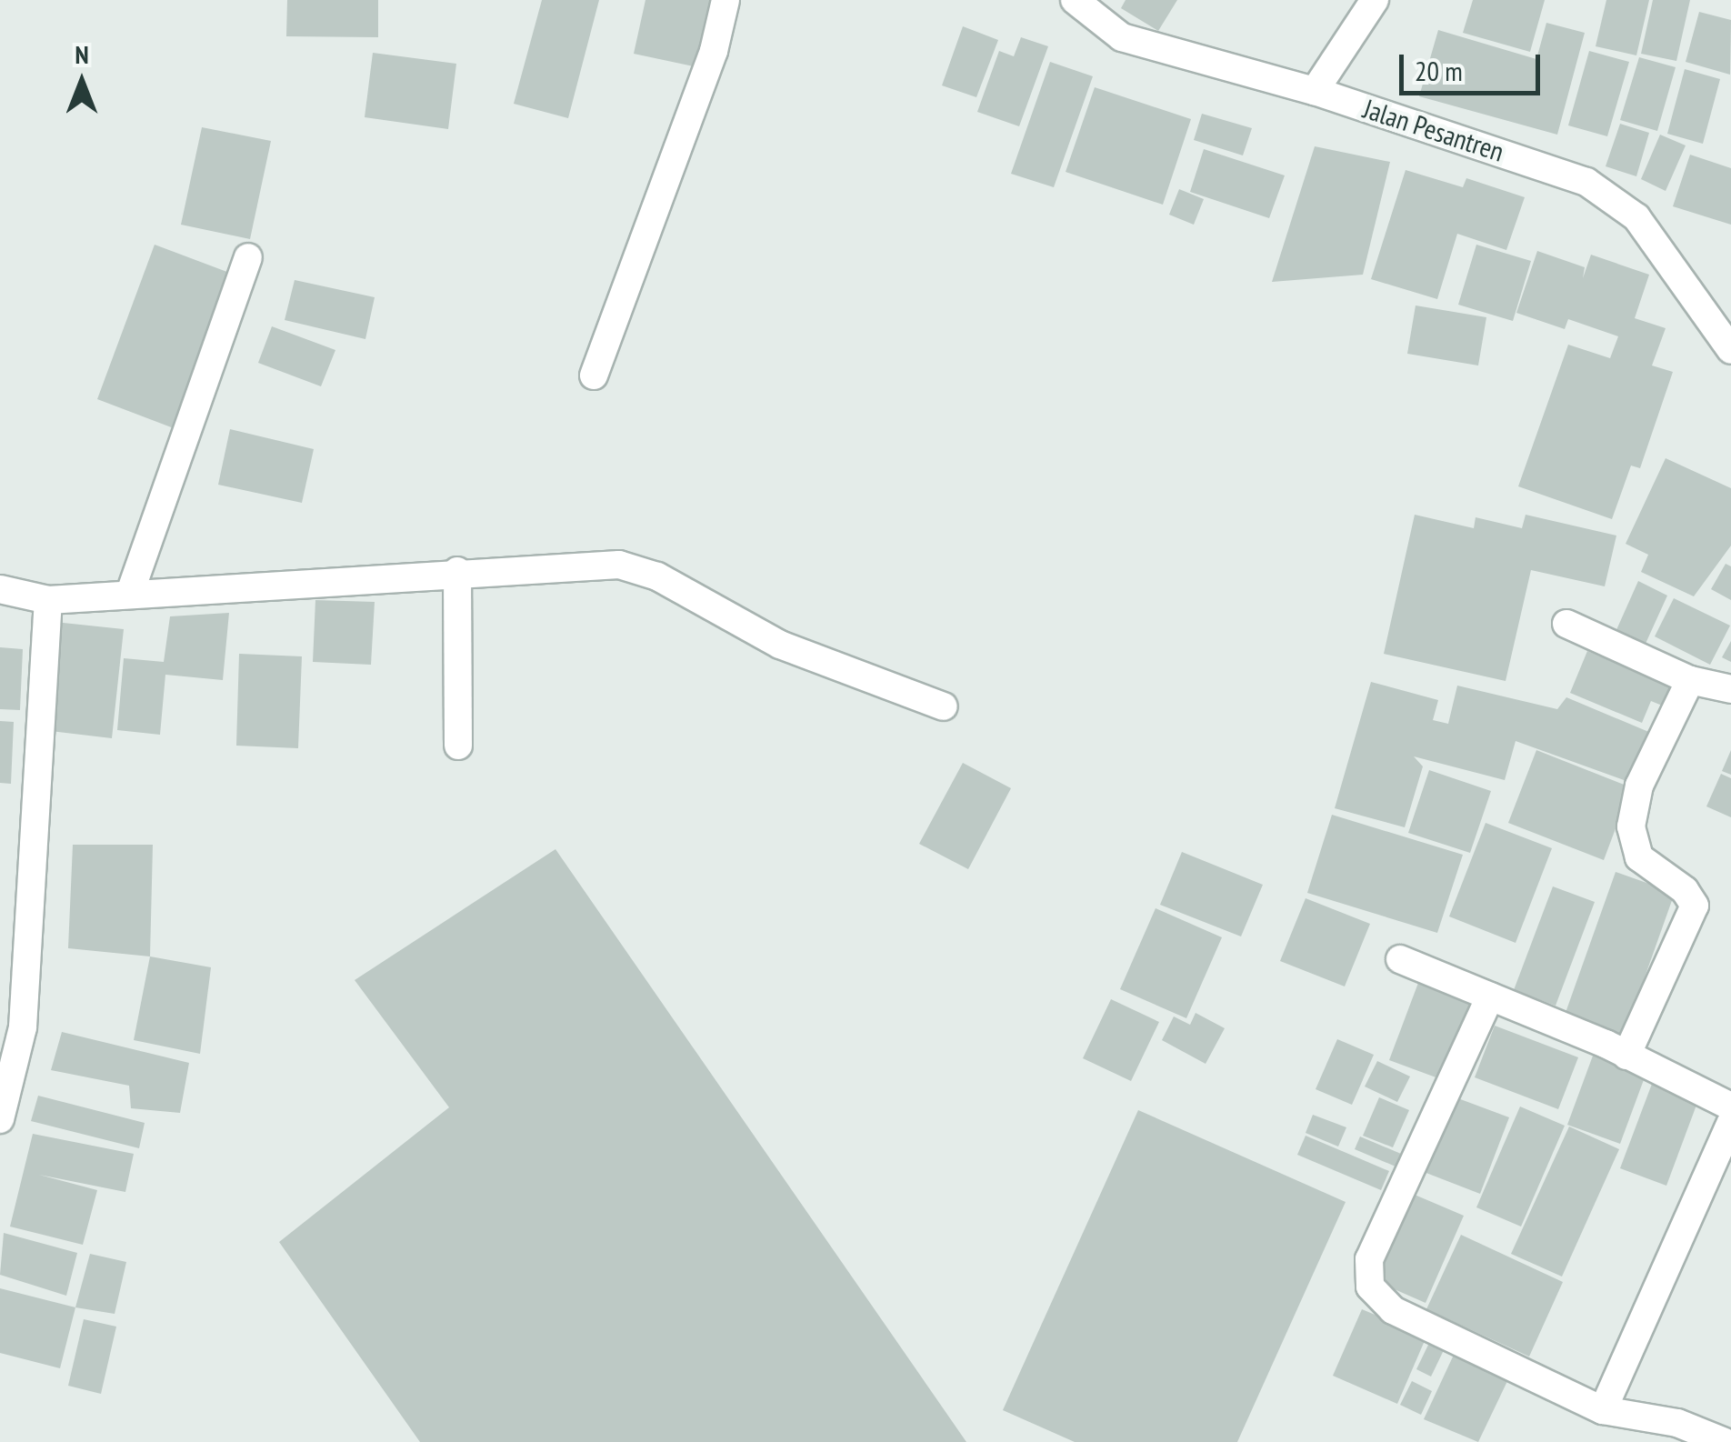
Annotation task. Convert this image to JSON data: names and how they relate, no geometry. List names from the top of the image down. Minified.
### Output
{"streets":{"street":["Jalan Pesantren"]},"scale_bar":"20 m","north":"top"}
